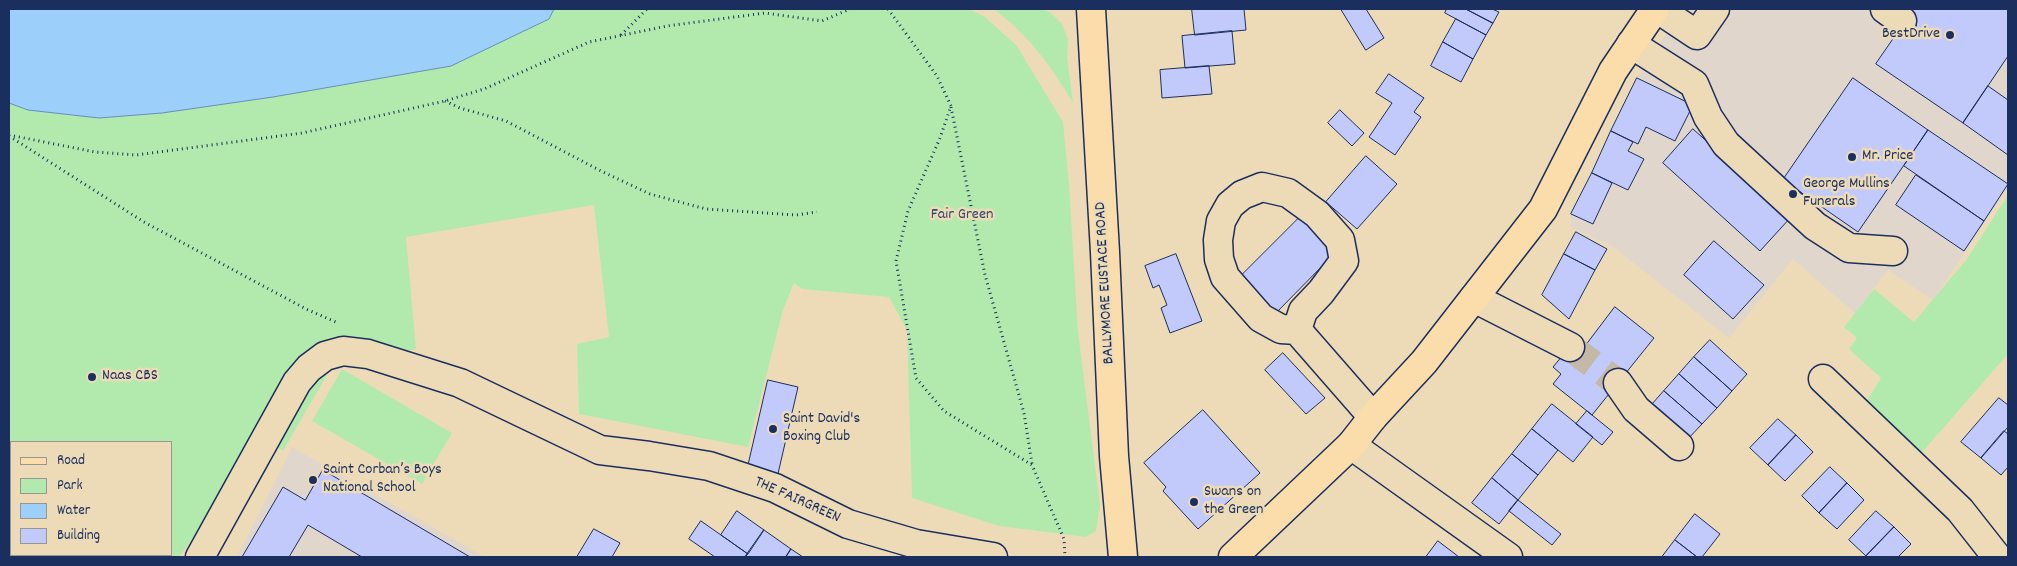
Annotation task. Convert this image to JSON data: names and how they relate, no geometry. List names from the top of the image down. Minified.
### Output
{"streets":{"main road":["BALLYMORE EUSTACE ROAD"],"street":["THE FAIRGREEN"]},"parks":["Fair Green"],"places":["BestDrive","Mr. Price","George Mullins Funerals","Naas CBS","Saint David's Boxing Club","Saint Corban’s Boys National School","Swans on the Green"],"legend":["Road","Park","Water","Building"]}
